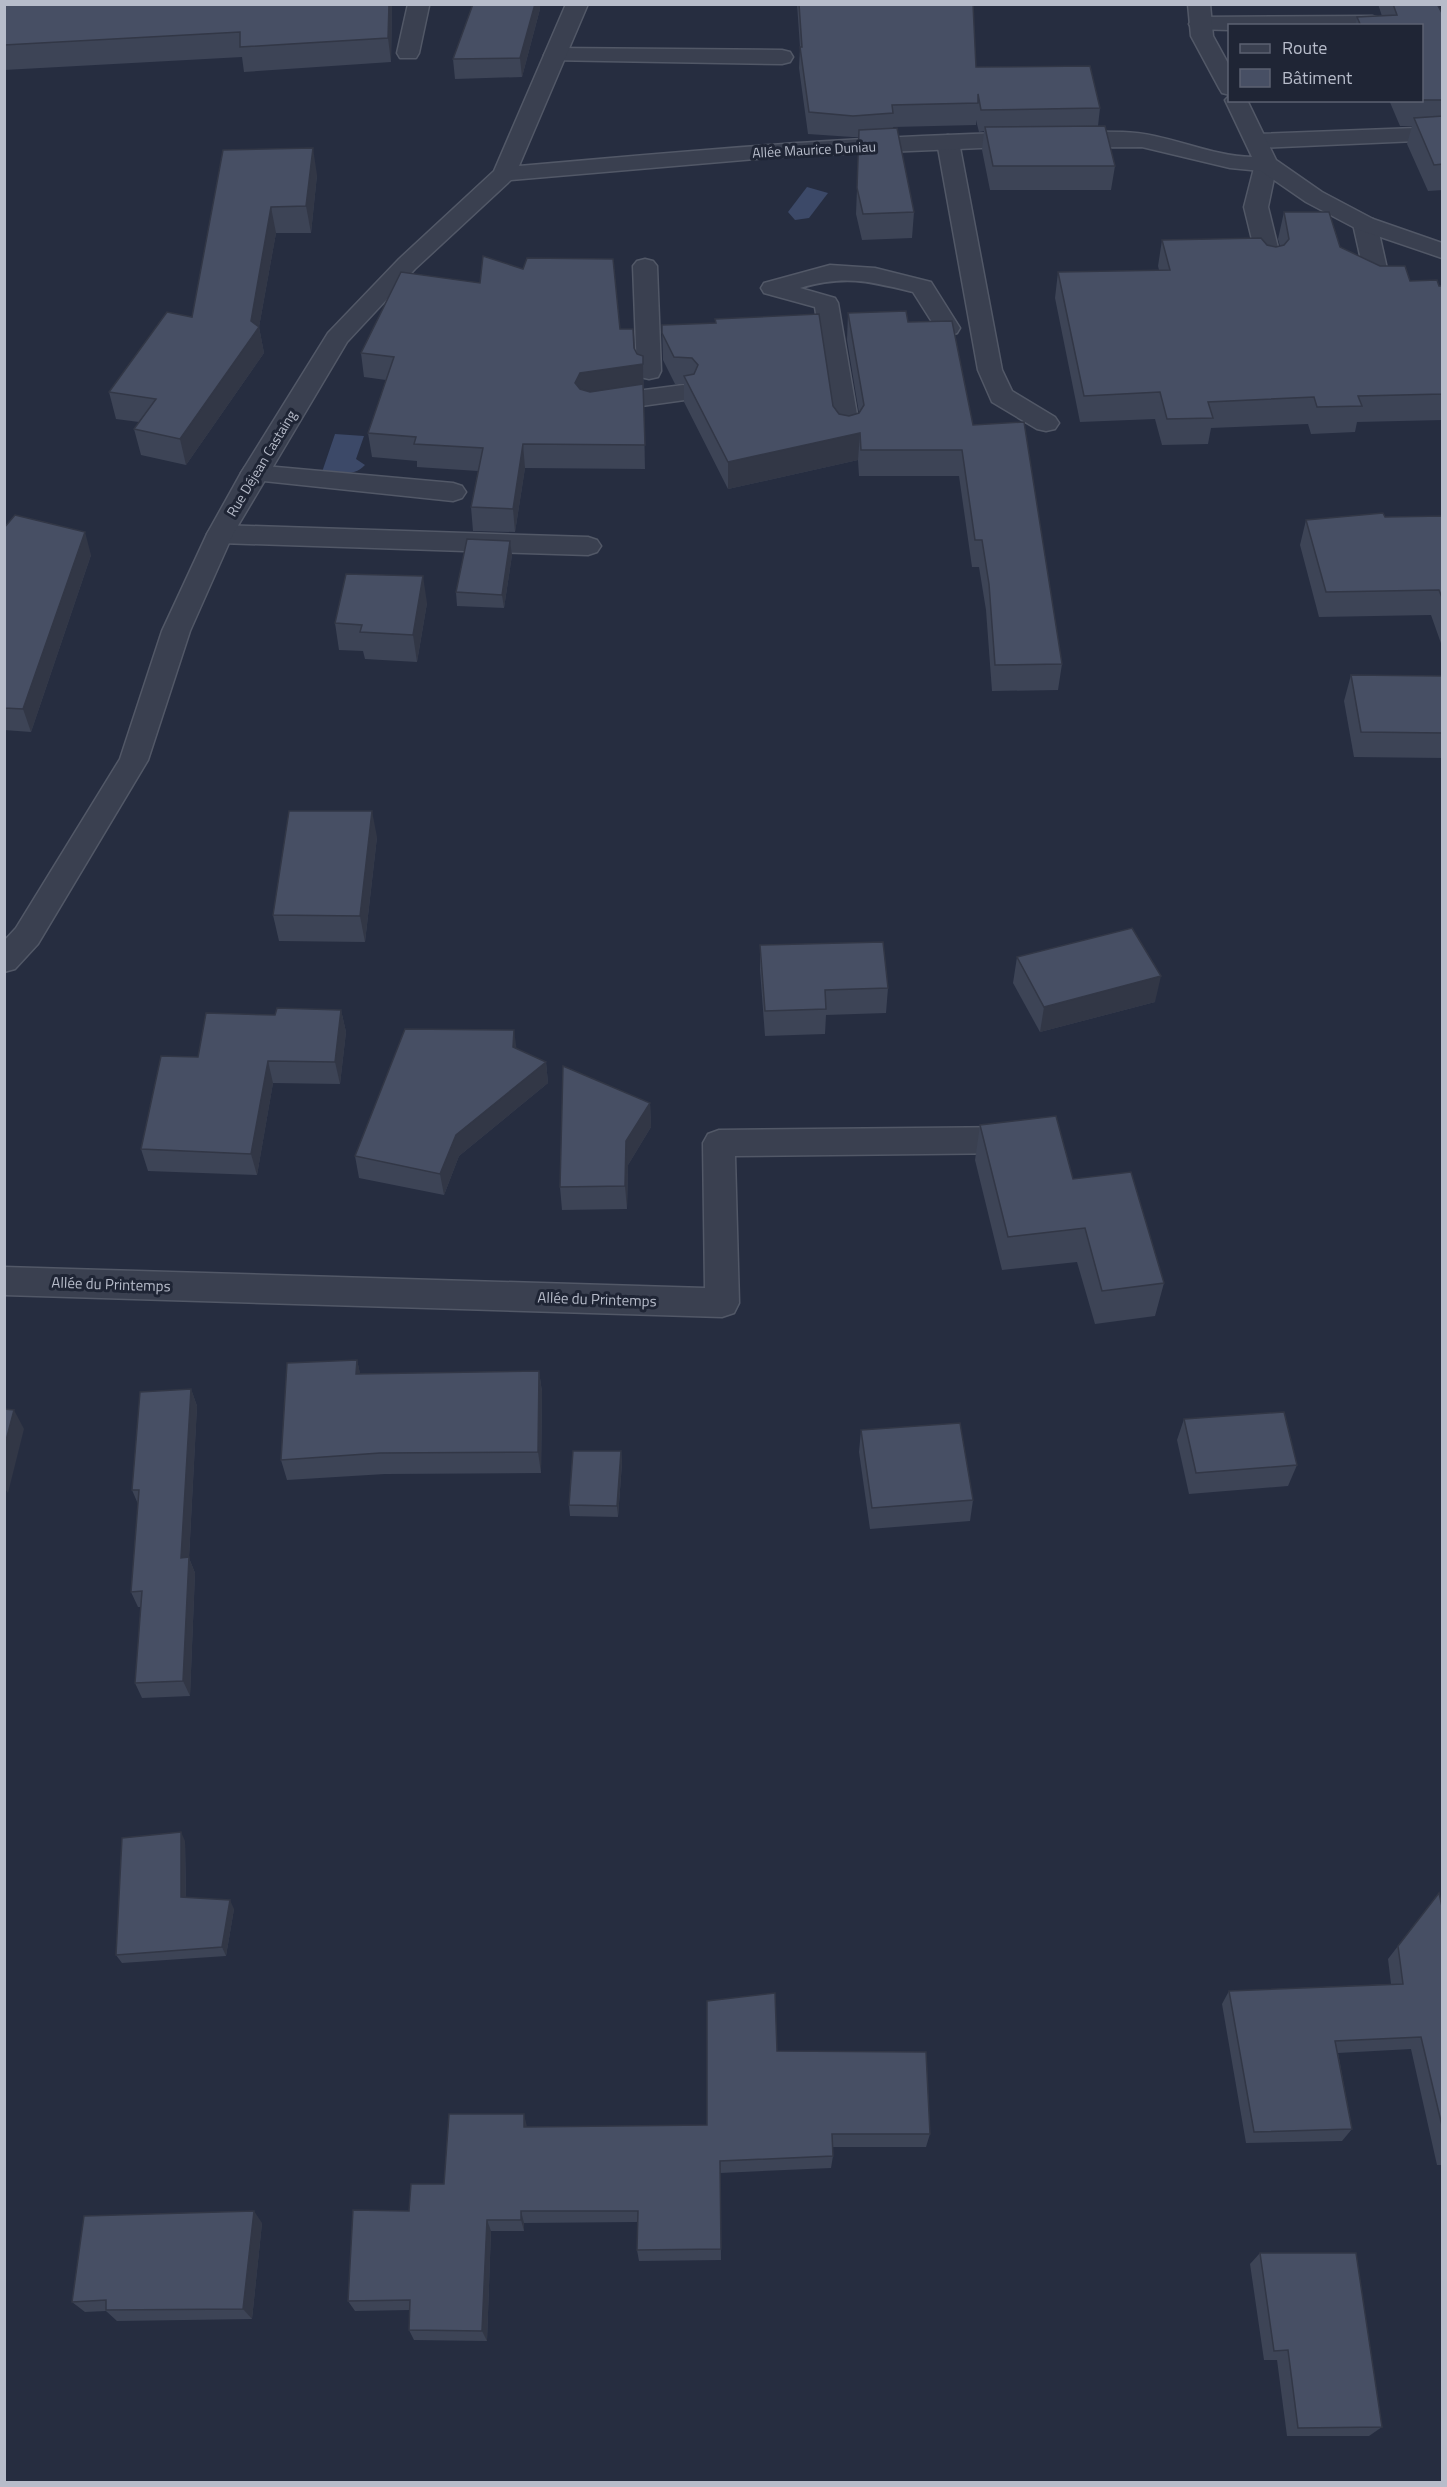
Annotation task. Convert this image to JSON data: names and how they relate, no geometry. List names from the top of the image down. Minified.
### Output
{"streets":{"street":["Allée Maurice Duniau","Rue Déjean Castaing","Allée du Printemps"]},"crossings":[["Allée Maurice Duniau","Rue Déjean Castaing"]],"legend":["Route","Bâtiment"]}
